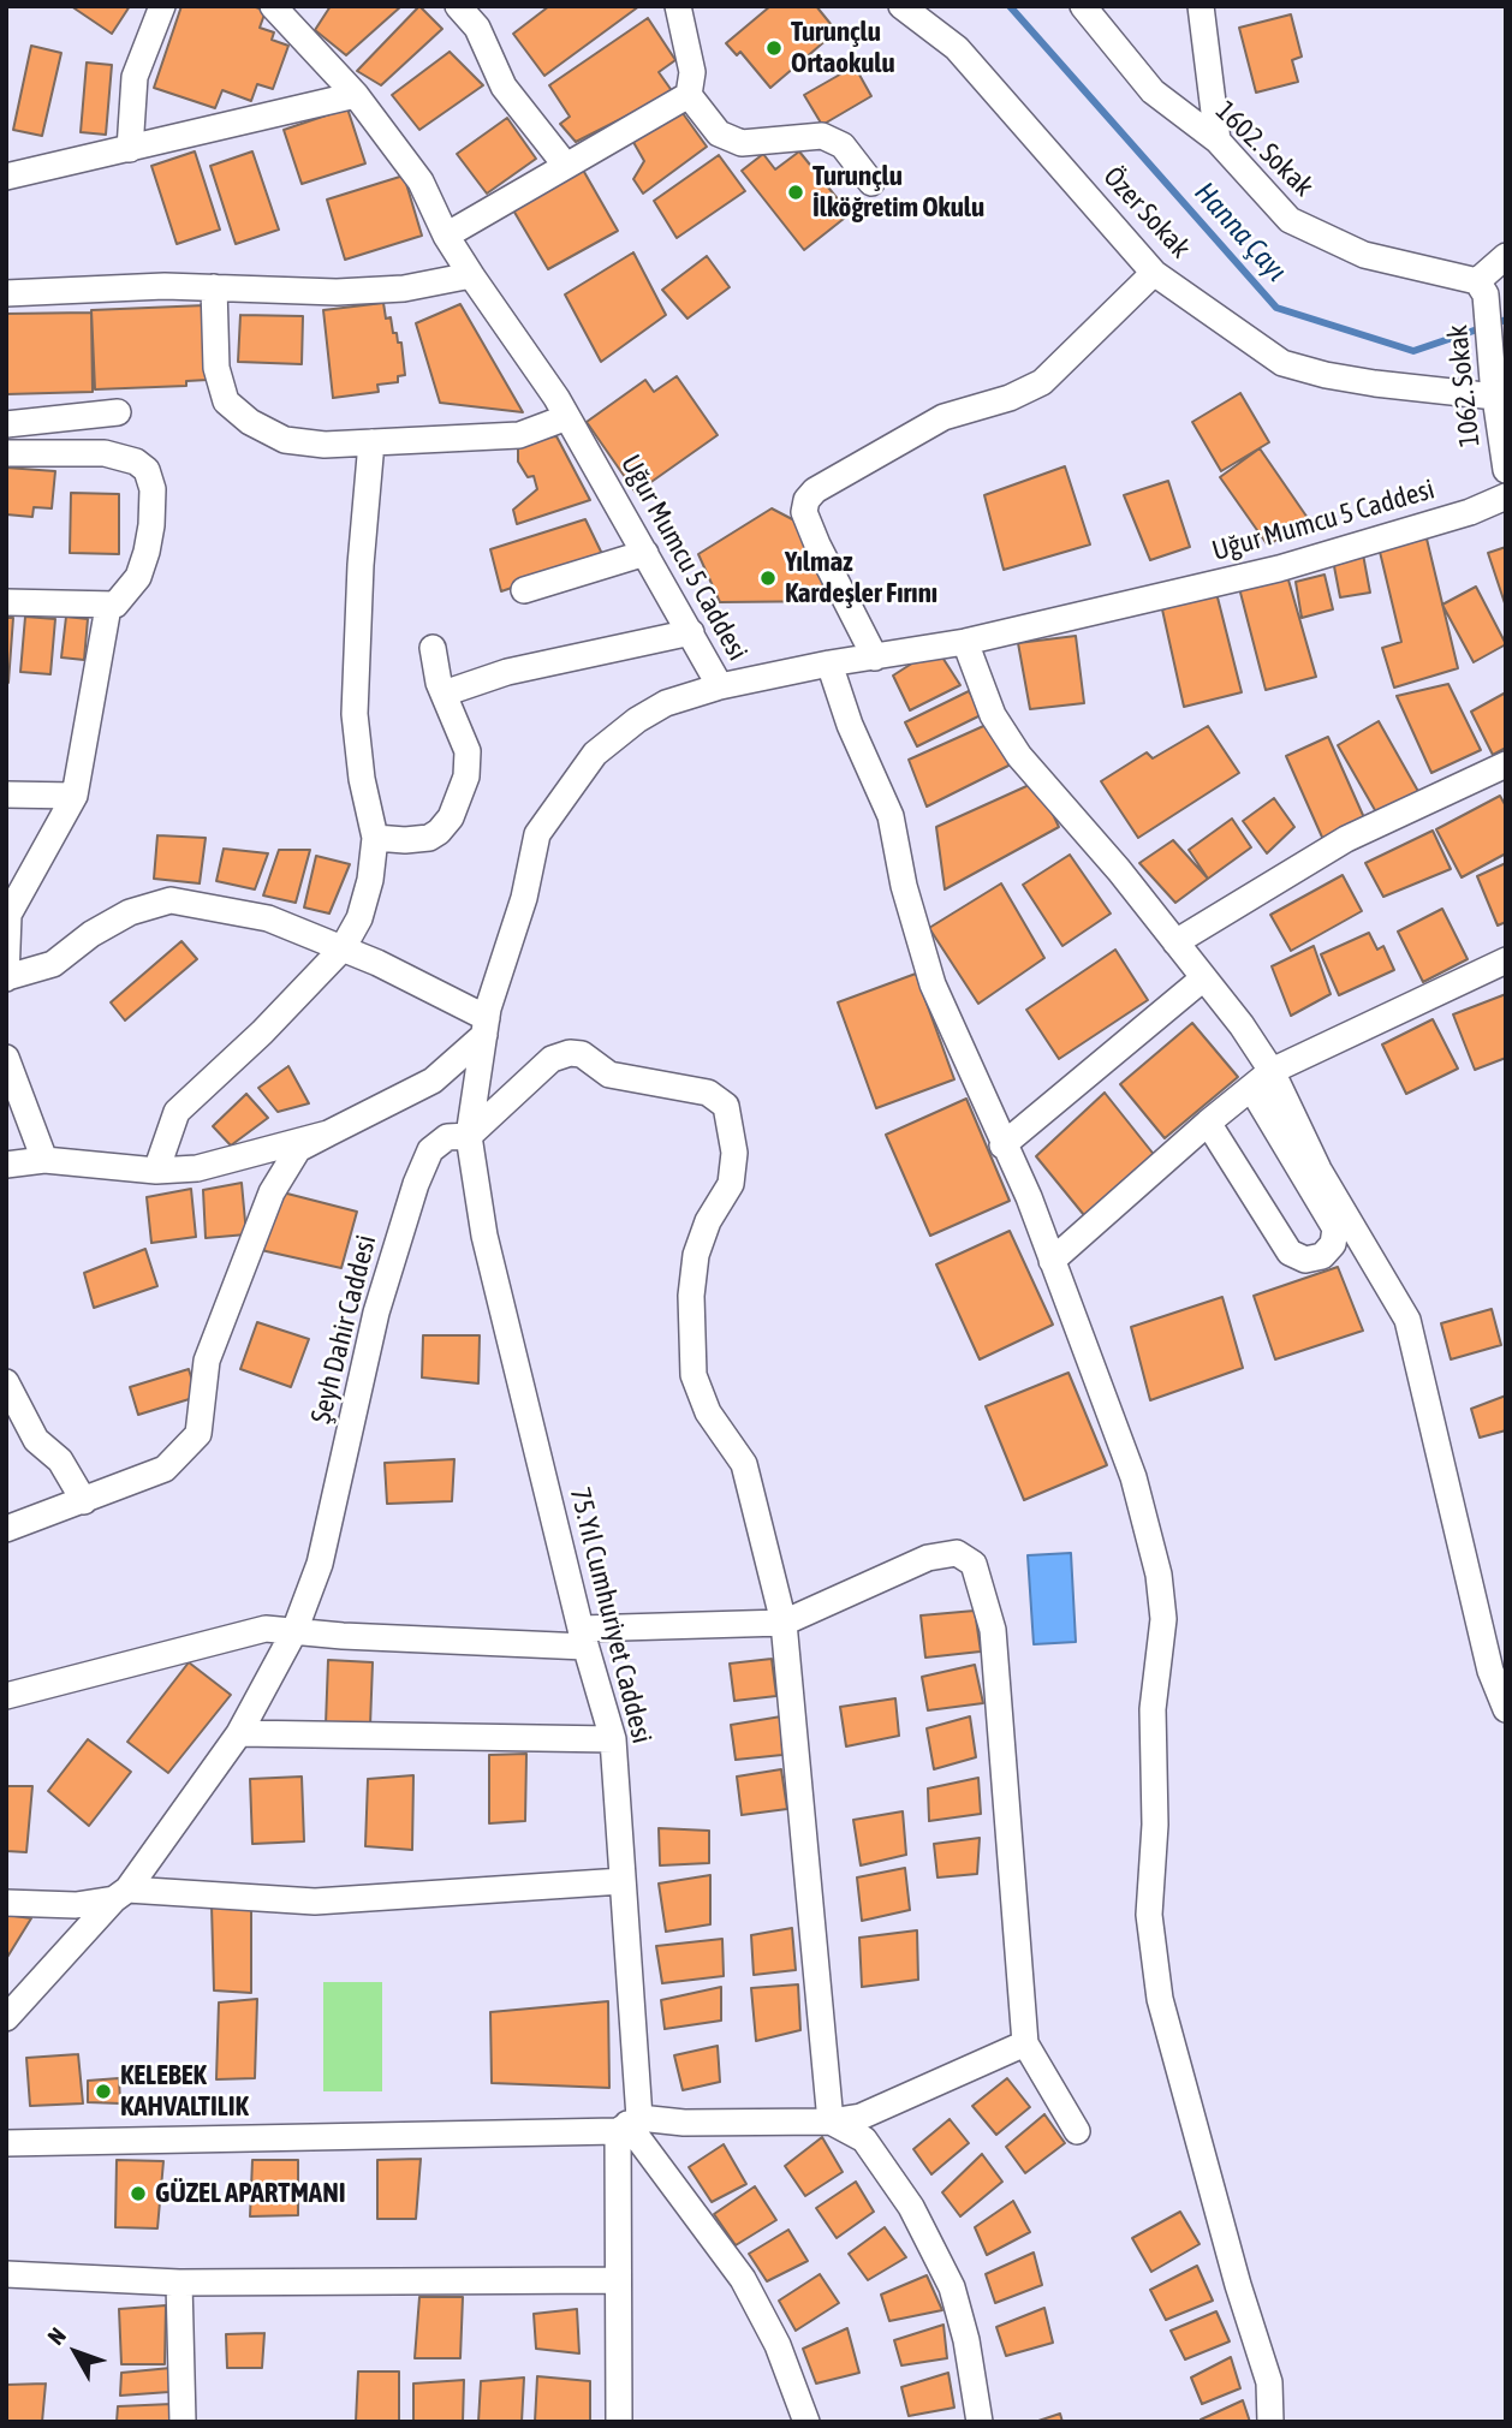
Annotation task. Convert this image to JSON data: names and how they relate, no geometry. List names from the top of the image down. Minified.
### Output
{"streets":{"street":["1602. Sokak","Özer Sokak","1062. Sokak","Uğur Mumcu 5 Caddesi","Şeyh Dahir Caddesi","75.Yıl Cumhuriyet Caddesi"]},"crossings":[["1602. Sokak","1062. Sokak"],["Özer Sokak","1062. Sokak"],["Şeyh Dahir Caddesi","75.Yıl Cumhuriyet Caddesi"]],"water":["Hanna Çayı"],"places":["Turunçlu Ortaokulu","Turunçlu İlköğretim Okulu","Yılmaz Kardeşler Fırını","KELEBEK KAHVALTILIK","GÜZEL APARTMANI"],"north":"top left"}
